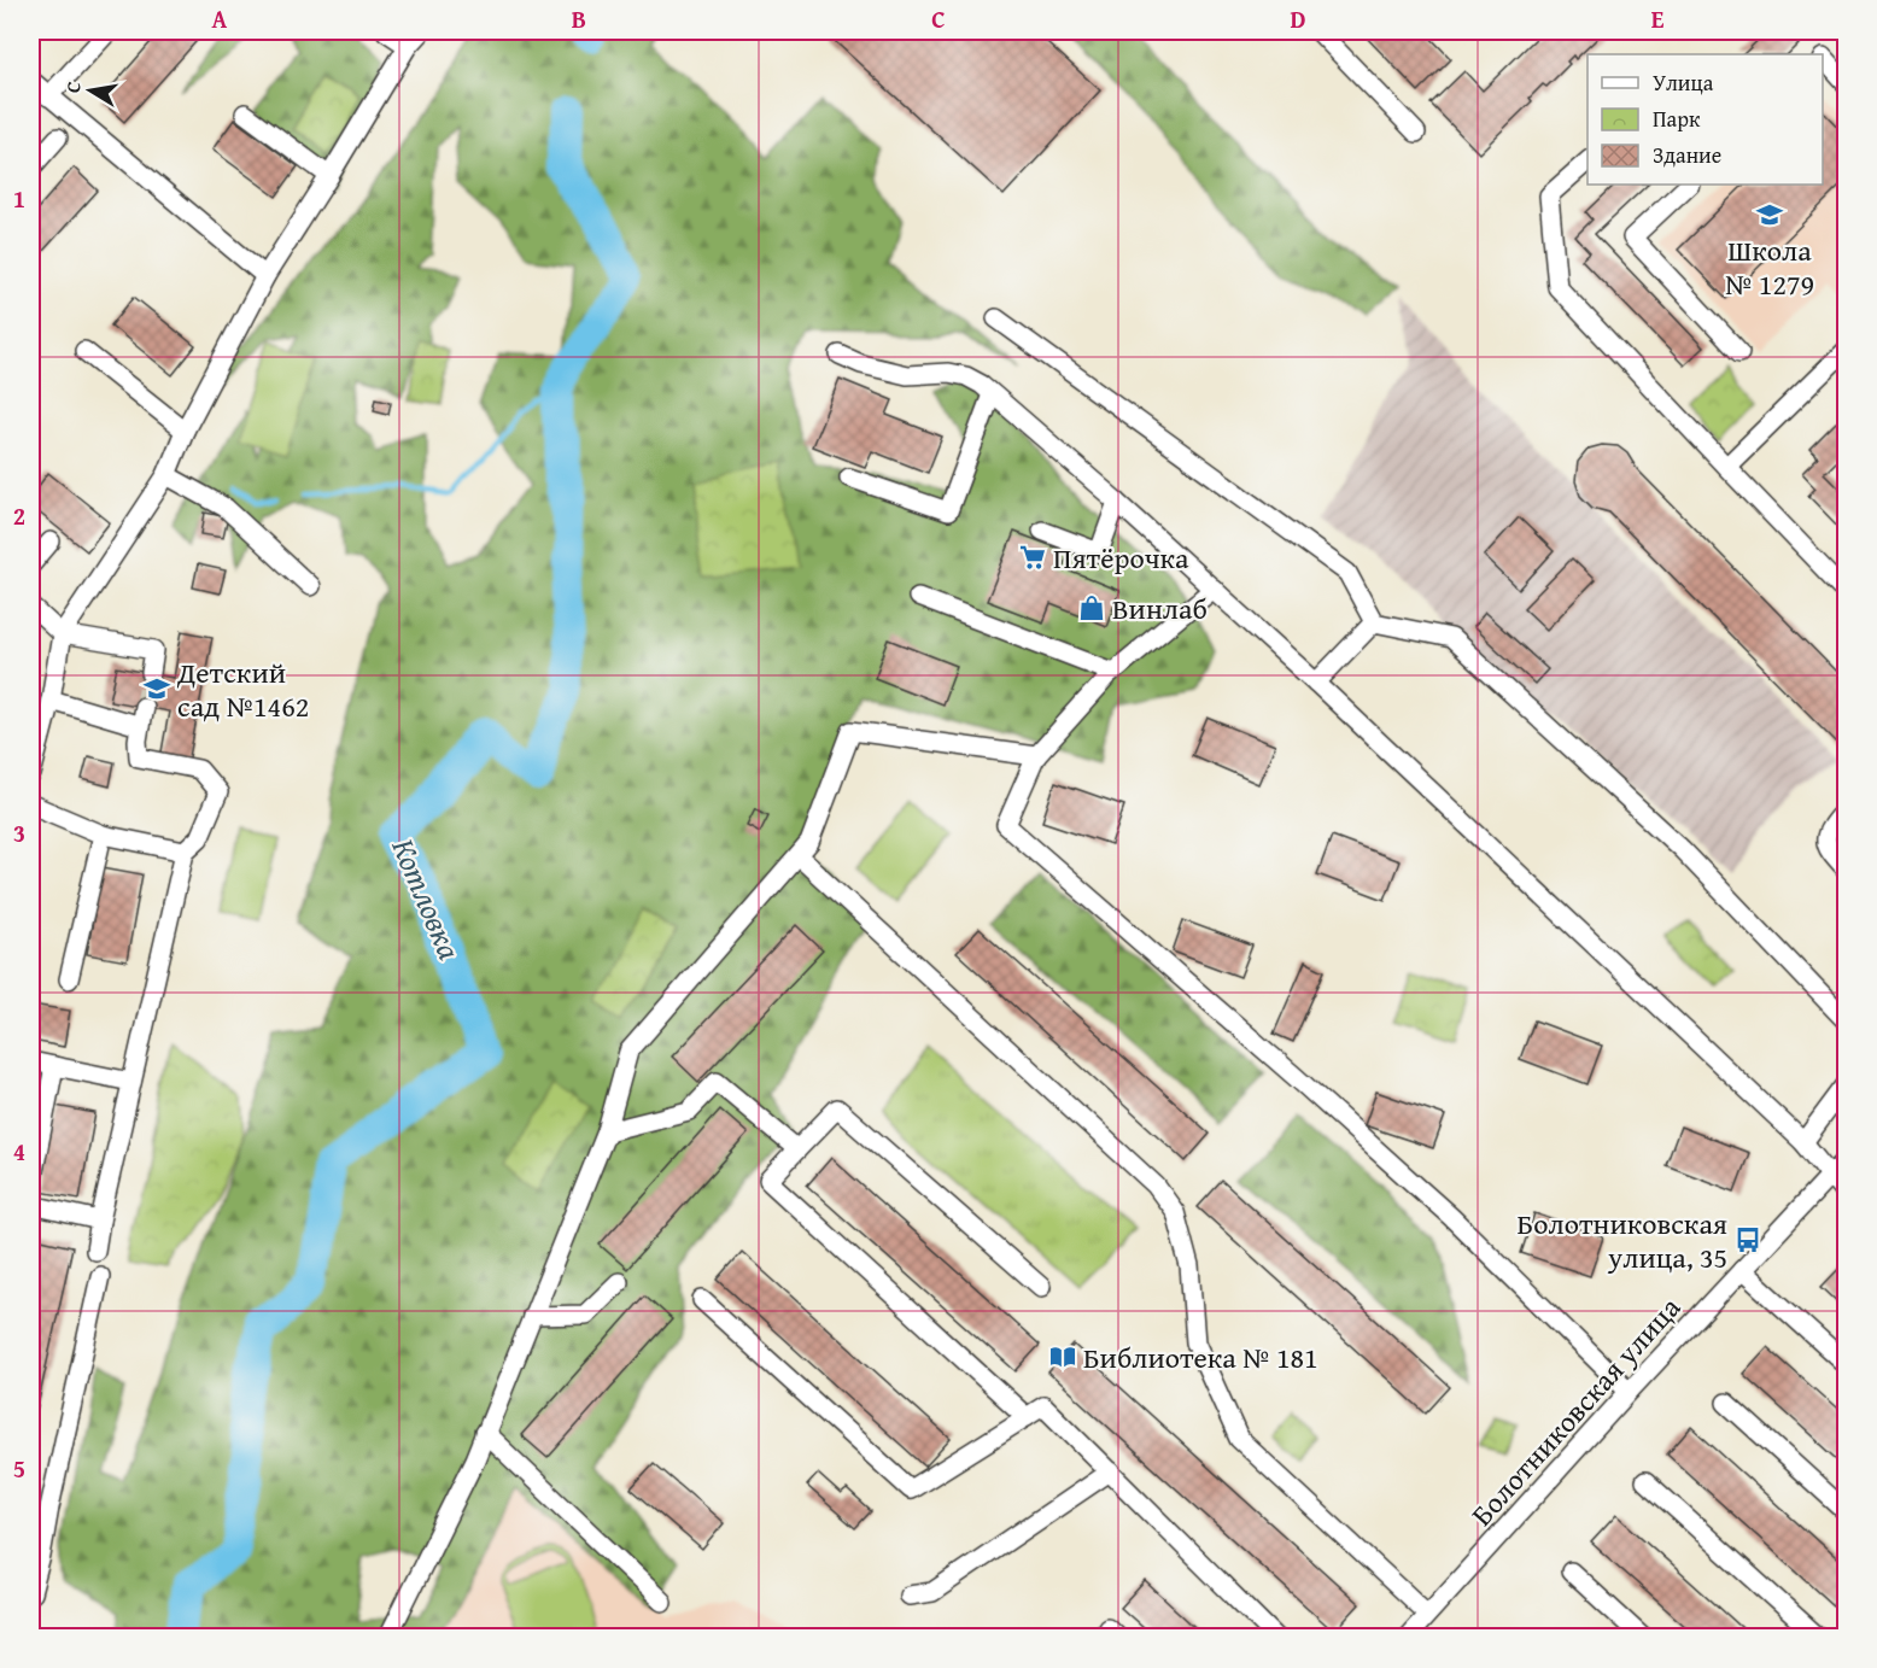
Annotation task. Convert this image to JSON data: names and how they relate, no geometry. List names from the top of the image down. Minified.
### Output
{"streets":{"street":["Болотниковская улица"]},"water":["Котловка"],"places":{"school or university":["Школа № 1279","Детский сад №1462"],"supermarket":["Пятёрочка"],"shop":["Винлаб"],"bus stop":["Болотниковская улица, 35"],"library":["Библиотека № 181"]},"legend":["Улица","Парк","Здание"],"north":"left","grid":{"columns":["A","B","C","D","E"],"rows":["1","2","3","4","5"]}}
